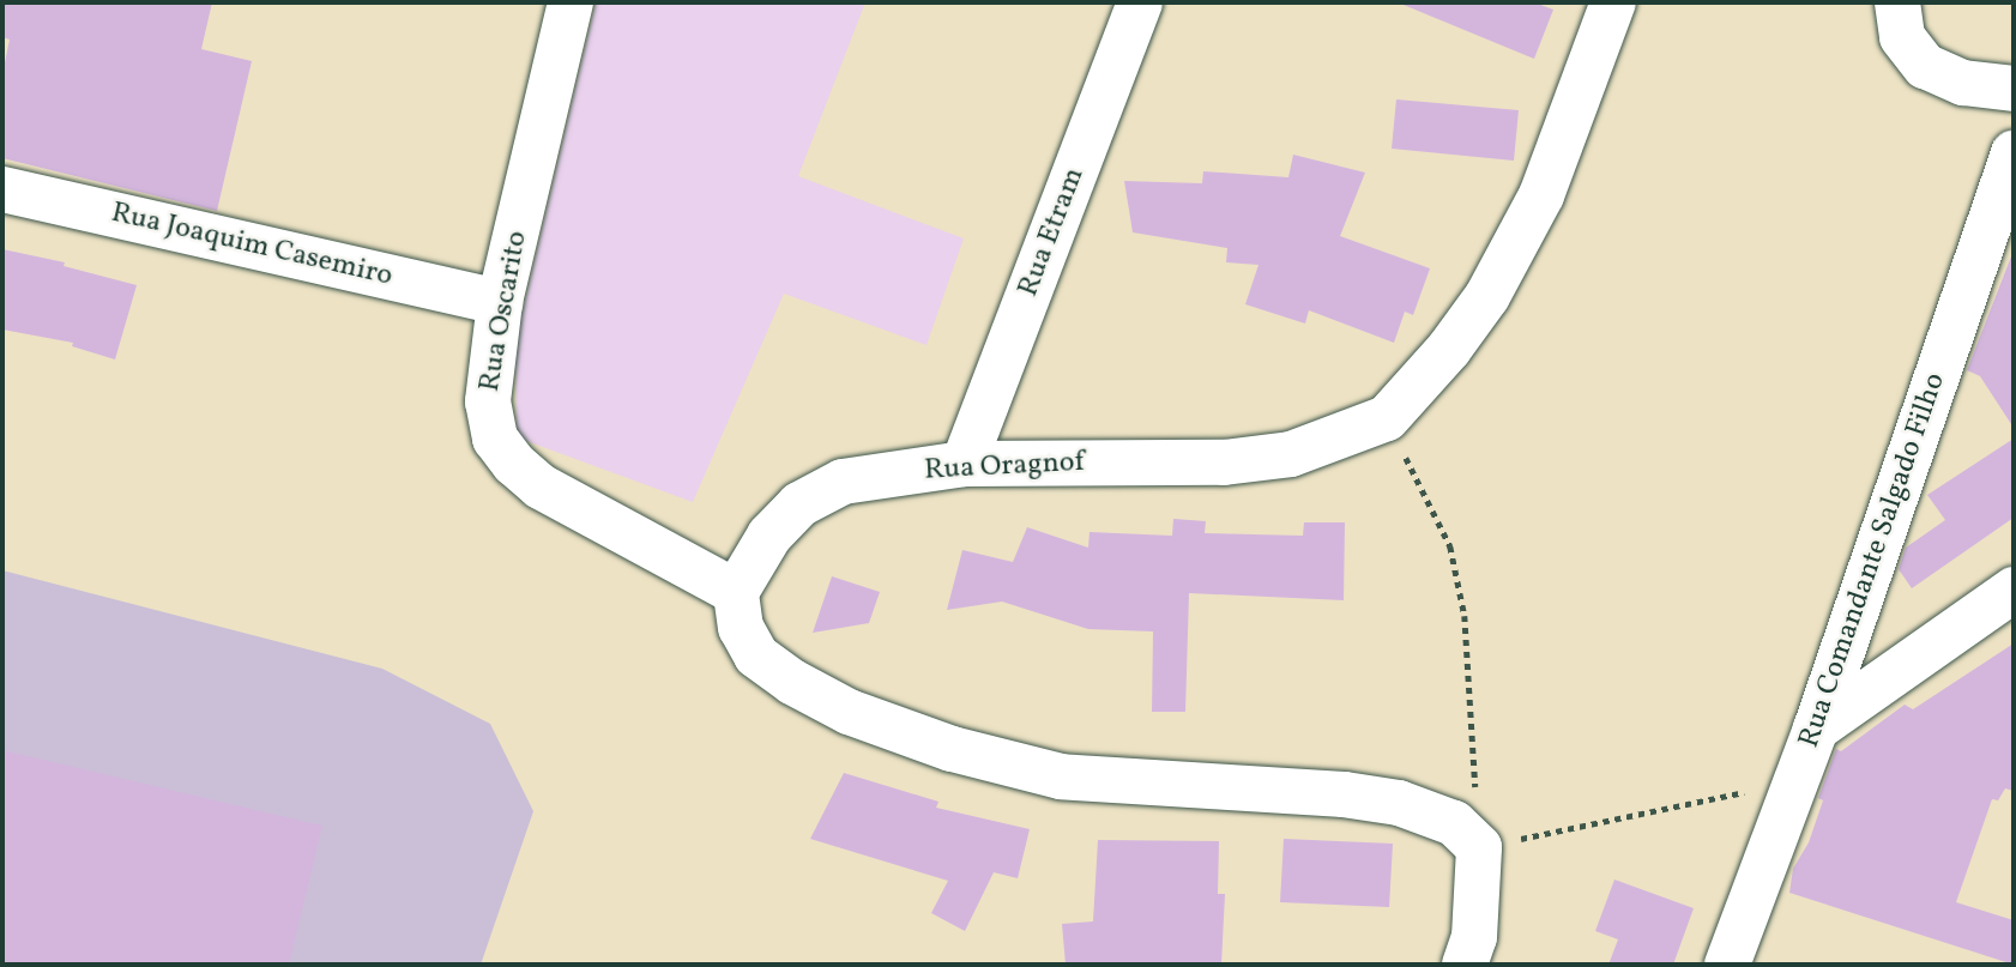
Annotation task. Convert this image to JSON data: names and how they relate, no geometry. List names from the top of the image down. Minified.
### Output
{"streets":{"street":["Rua Etram","Rua Joaquim Casemiro","Rua Oscarito","Rua Oragnof","Rua Comandante Salgado Filho"]},"crossings":[["Rua Etram","Rua Oragnof"],["Rua Joaquim Casemiro","Rua Oscarito"],["Rua Oscarito","Rua Oragnof"]]}
